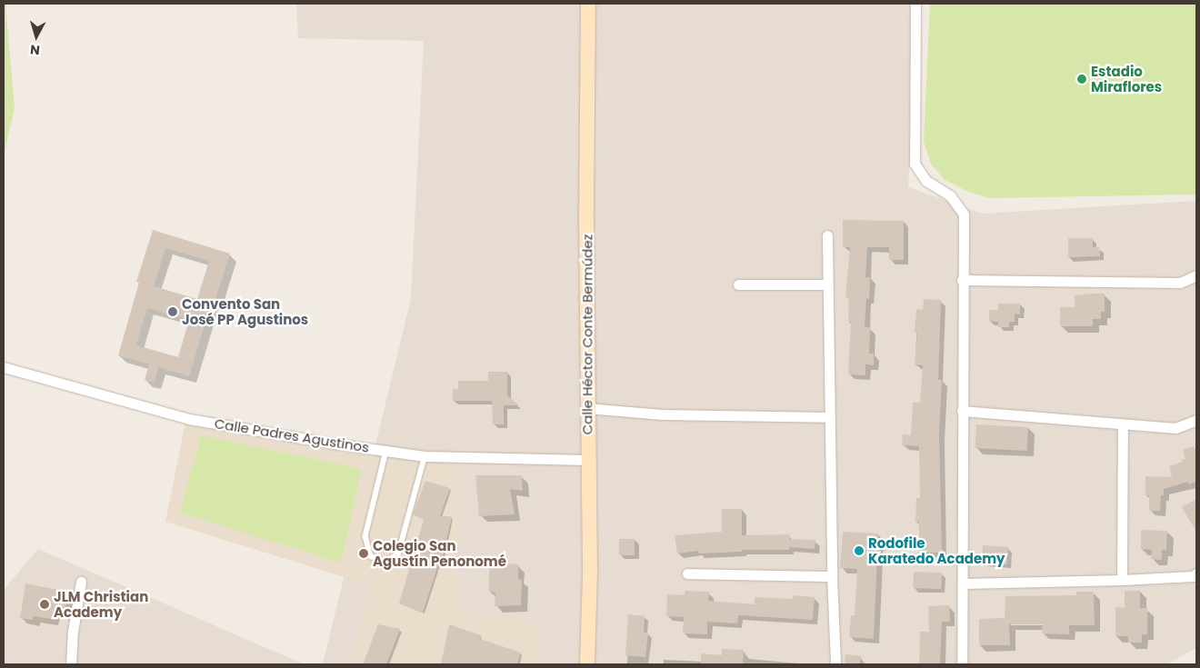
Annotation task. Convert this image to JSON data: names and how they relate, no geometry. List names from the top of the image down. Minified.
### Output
{"streets":{"street":["Calle Héctor Conte Bermúdez","Calle Padres Agustinos"]},"crossings":[["Calle Héctor Conte Bermúdez","Calle Padres Agustinos"]],"places":["Estadio Miraflores","Convento San José PP Agustinos","Rodofile Karatedo Academy","Colegio San Agustín Penonomé","JLM Christian Academy"],"north":"bottom"}
